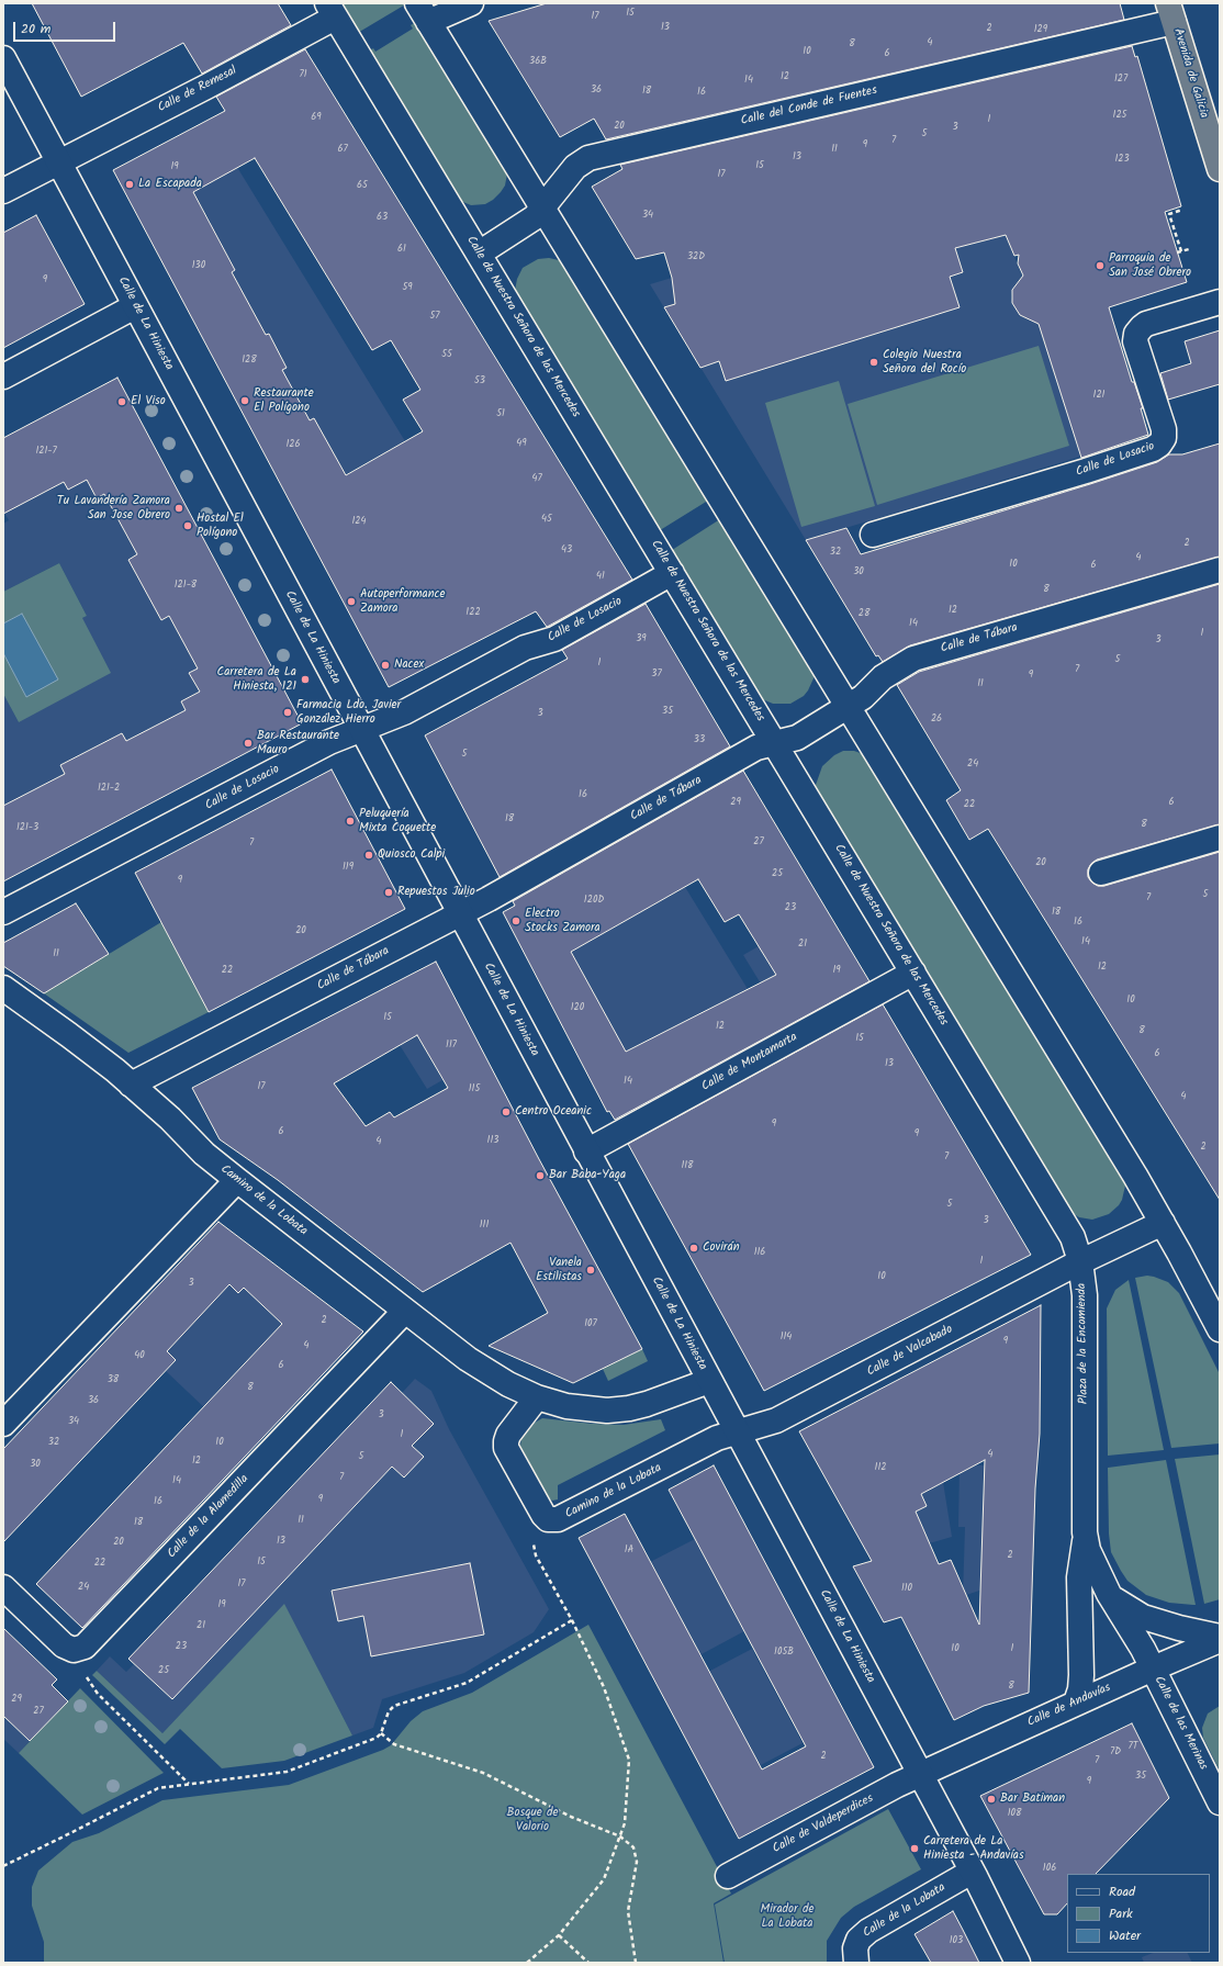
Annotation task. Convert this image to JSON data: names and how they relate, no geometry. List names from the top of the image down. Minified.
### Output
{"streets":{"highway":["Avenida de Galicia"],"street":["Calle de Remesal","Calle del Conde de Fuentes","Calle de La Hiniesta","Calle de Nuestra Señora de las Mercedes","Calle de Losacio","Calle de Tábara","Calle de Montamarta","Camino de la Lobata","Plaza de la Encomienda","Calle de Valcabado","Calle de la Alamedilla","Calle de Andavías","Calle de las Merinas","Calle de Valdeperdices","Calle de la Lobata"]},"crossings":[["Avenida de Galicia","Calle del Conde de Fuentes"],["Calle de Remesal","Calle de La Hiniesta"],["Calle de Remesal","Calle de Nuestra Señora de las Mercedes"],["Calle del Conde de Fuentes","Calle de Nuestra Señora de las Mercedes"],["Calle de La Hiniesta","Calle de Losacio"],["Calle de La Hiniesta","Calle de Tábara"],["Calle de La Hiniesta","Calle de Montamarta"],["Calle de La Hiniesta","Camino de la Lobata"],["Calle de La Hiniesta","Calle de Valcabado"],["Calle de La Hiniesta","Calle de Andavías"],["Calle de La Hiniesta","Calle de Valdeperdices"],["Calle de La Hiniesta","Calle de la Lobata"],["Calle de Nuestra Señora de las Mercedes","Calle de Losacio"],["Calle de Nuestra Señora de las Mercedes","Calle de Tábara"],["Calle de Nuestra Señora de las Mercedes","Calle de Montamarta"],["Calle de Nuestra Señora de las Mercedes","Plaza de la Encomienda"],["Calle de Nuestra Señora de las Mercedes","Calle de Valcabado"],["Calle de Tábara","Camino de la Lobata"],["Camino de la Lobata","Calle de Valcabado"],["Camino de la Lobata","Calle de la Alamedilla"],["Plaza de la Encomienda","Calle de Valcabado"],["Plaza de la Encomienda","Calle de Andavías"],["Plaza de la Encomienda","Calle de las Merinas"],["Calle de Andavías","Calle de las Merinas"],["Calle de Andavías","Calle de Valdeperdices"]],"parks":["Bosque de Valorio","Mirador de La Lobata"],"places":["La Escapada","Parroquia de San José Obrero","Colegio Nuestra Señora del Rocío","Restaurante El Polígono","El Viso","Tu Lavandería Zamora San Jose Obrero","Hostal El Polígono","Autoperformance Zamora","Nacex","Carretera de La Hiniesta, 121","Farmacia Ldo. Javier González Hierro","Bar Restaurante Mauro","Peluquería Mixta Coquette","Quiosco Calpi","Repuestos Julio","Electro Stocks Zamora","Centro Oceanic","Bar Baba-Yaga","Covirán","Vanela Estilistas","Bar Batiman","Carretera de La Hiniesta - Andavías"],"house_numbers":["15","17","13","2","129","4","8","10","6","36B","71","12","127","14","36","18","16","125","69","1","20","3","5","7","9","67","11","13","123","15","19","17","65","34","63","61","32D","130","9","59","57","55","128","53","121","51","49","126","121-7","47","45","124","2","43","32","4","10","6","30","41","121-8","8","12","122","28","14","1","39","3","5","1","7","37","9","11","35","3","26","33","5","24","121-2","16","29","6","22","18","8","121-3","27","7","20","119","25","9","5","7","120D","23","18","16","20","14","21","11","12","22","19","10","120","15","12","8","15","117","6","13","14","17","115","4","9","6","9","113","4","2","7","118","5","3","111","116","1","10","3","2","107","114","9","4","40","6","38","8","36","3","34","1","32","10","4","5","12","30","112","7","14","9","16","11","18","13","20","1A","2","15","22","17","24","110","19","21","23","10","1","105B","25","8","29","27","7T","7D","2","7","35","9","108","106","103"],"legend":["Road","Park","Water"],"scale_bar":"20 m"}
